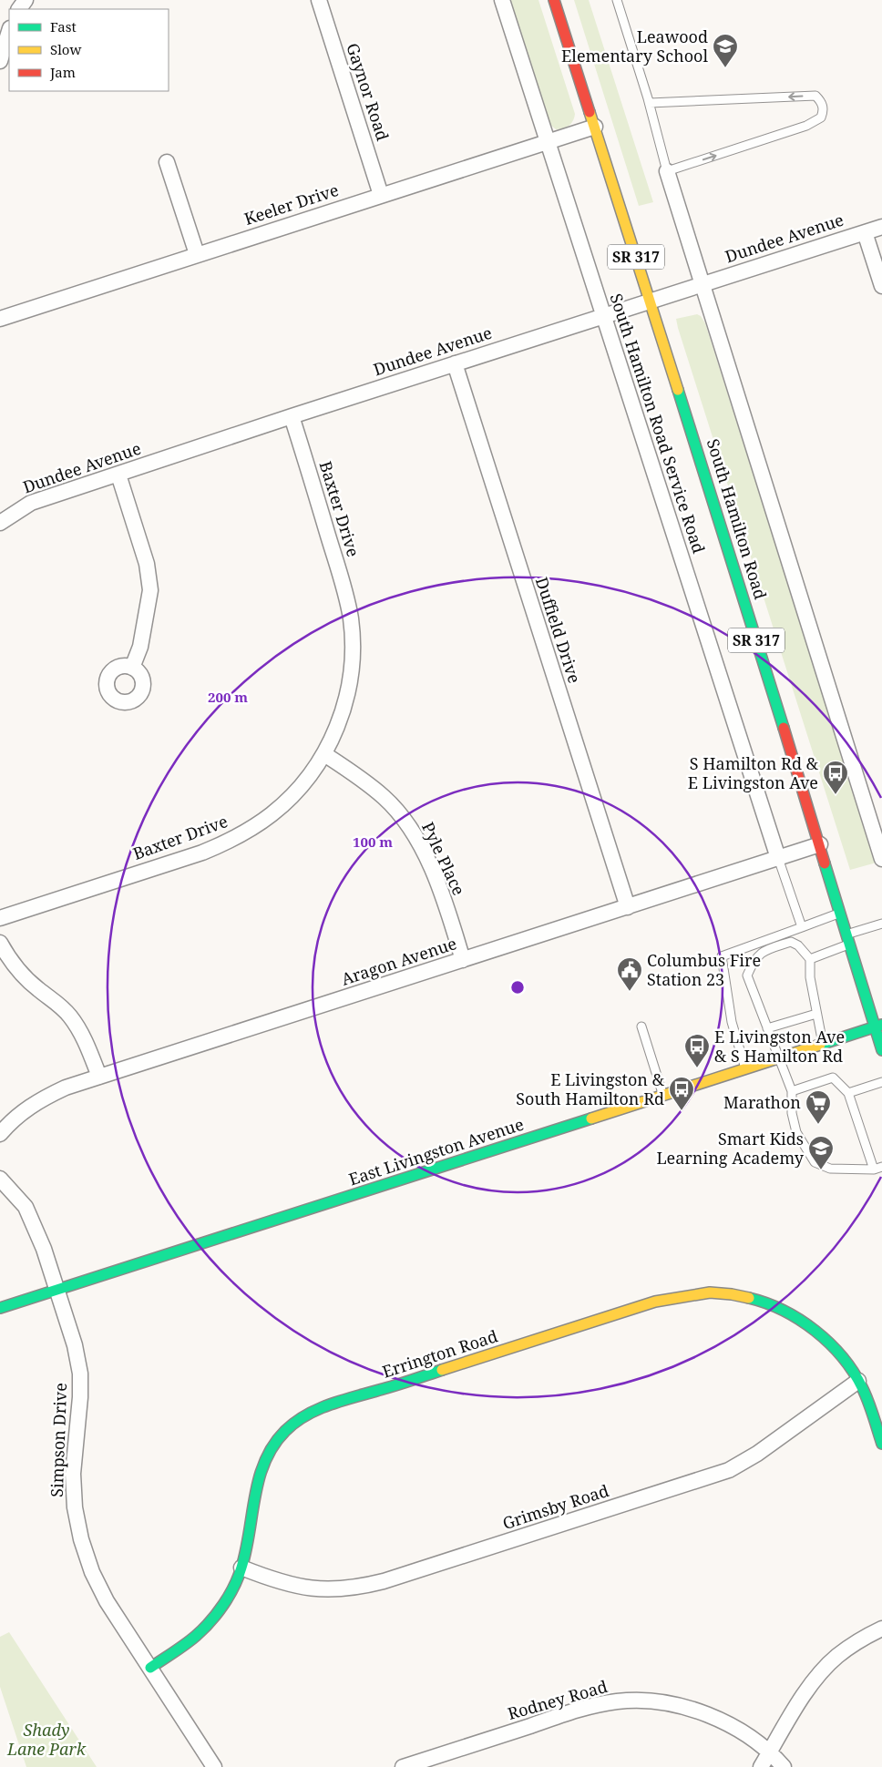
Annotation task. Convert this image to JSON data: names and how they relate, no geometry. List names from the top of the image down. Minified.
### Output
{"streets":{"main road":["SR 317","South Hamilton Road","East Livingston Avenue","Errington Road"],"street":["Gaynor Road","Keeler Drive","Dundee Avenue","South Hamilton Road Service Road","Baxter Drive","Duffield Drive","Pyle Place","Aragon Avenue","Simpson Drive","Grimsby Road","Rodney Road"]},"crossings":[["Gaynor Road","Keeler Drive"],["Keeler Drive","South Hamilton Road Service Road"],["Keeler Drive","South Hamilton Road"],["Dundee Avenue","South Hamilton Road Service Road"],["Dundee Avenue","Baxter Drive"],["Dundee Avenue","South Hamilton Road"],["Dundee Avenue","Duffield Drive"],["South Hamilton Road Service Road","Aragon Avenue"],["Baxter Drive","Pyle Place"],["South Hamilton Road","Aragon Avenue"],["South Hamilton Road","East Livingston Avenue"],["Duffield Drive","Aragon Avenue"],["Pyle Place","Aragon Avenue"],["East Livingston Avenue","Simpson Drive"],["Errington Road","Simpson Drive"],["Errington Road","Grimsby Road"]],"parks":["Shady Lane Park"],"places":{"school or university":["Leawood Elementary School","Smart Kids Learning Academy"],"bus stop":["S Hamilton Rd & E Livingston Ave","E Livingston Ave & S Hamilton Rd","E Livingston & South Hamilton Rd"],"public building":["Columbus Fire Station 23"],"supermarket":["Marathon"]},"legend":["Fast","Slow","Jam"],"rings":["200 m","100 m"]}
